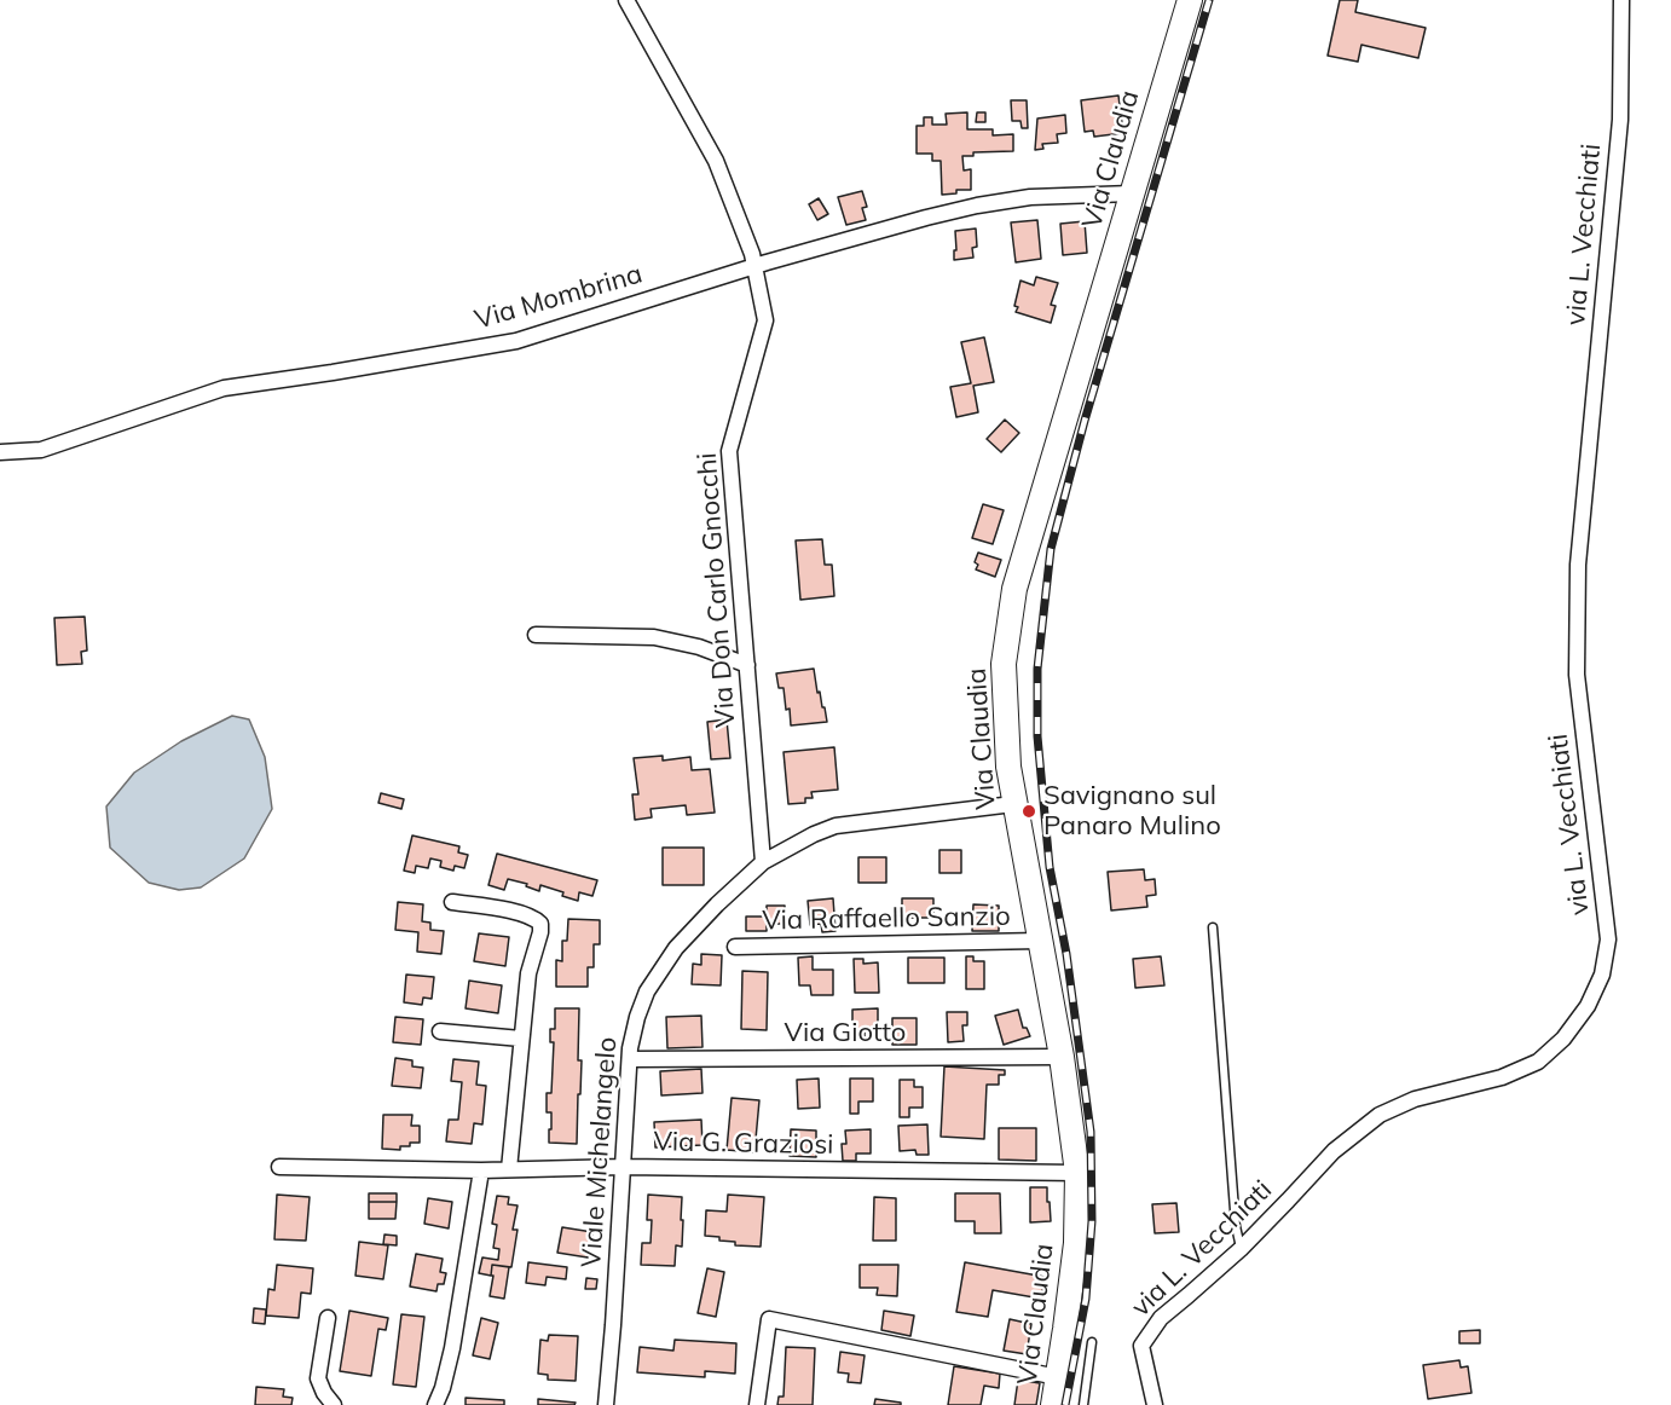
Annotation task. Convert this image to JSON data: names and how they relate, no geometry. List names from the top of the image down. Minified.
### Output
{"streets":{"main road":["Via Claudia"],"street":["via L. Vecchiati","Via Mombrina","Via Don Carlo Gnocchi","Via Raffaello Sanzio","Via Giotto","Via G. Graziosi","Viale Michelangelo"]},"crossings":[["Via Claudia","Via Mombrina"],["Via Claudia","Via Raffaello Sanzio"],["Via Claudia","Via Giotto"],["Via Claudia","Via G. Graziosi"],["Via Claudia","Viale Michelangelo"],["Via Mombrina","Via Don Carlo Gnocchi"],["Via Don Carlo Gnocchi","Viale Michelangelo"],["Via Giotto","Viale Michelangelo"],["Via G. Graziosi","Viale Michelangelo"]],"places":["Savignano sul Panaro Mulino"]}
